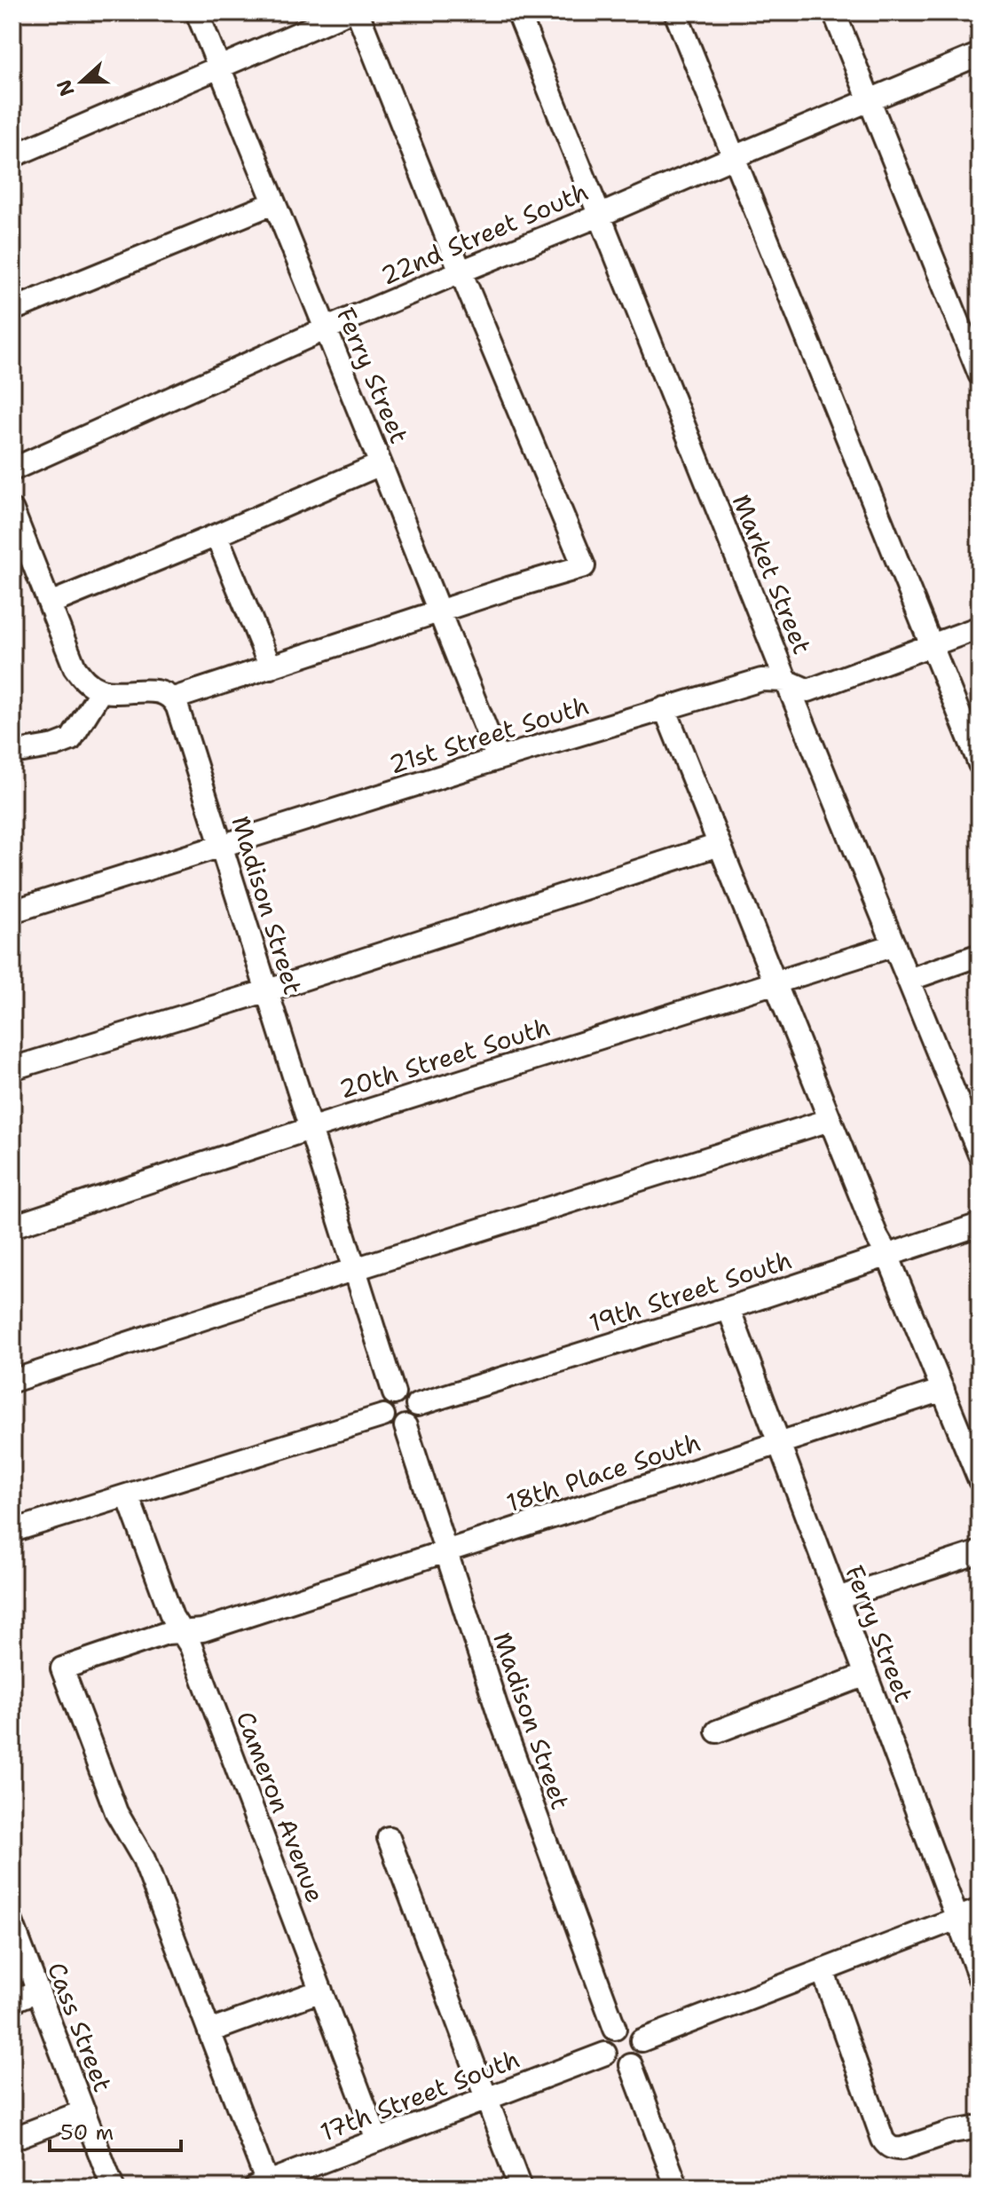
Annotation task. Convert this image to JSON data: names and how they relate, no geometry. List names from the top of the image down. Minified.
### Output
{"streets":{"street":["22nd Street South","Ferry Street","Market Street","21st Street South","Madison Street","20th Street South","19th Street South","18th Place South","Cameron Avenue","Cass Street","17th Street South"]},"crossings":[["22nd Street South","Ferry Street"],["22nd Street South","Market Street"],["Ferry Street","21st Street South"],["Ferry Street","19th Street South"],["Ferry Street","18th Place South"],["Market Street","21st Street South"],["Market Street","20th Street South"],["21st Street South","Madison Street"],["Madison Street","20th Street South"],["Madison Street","19th Street South"],["Madison Street","18th Place South"],["Madison Street","17th Street South"],["18th Place South","Cameron Avenue"],["Cameron Avenue","17th Street South"]],"scale_bar":"50 m","north":"left"}
